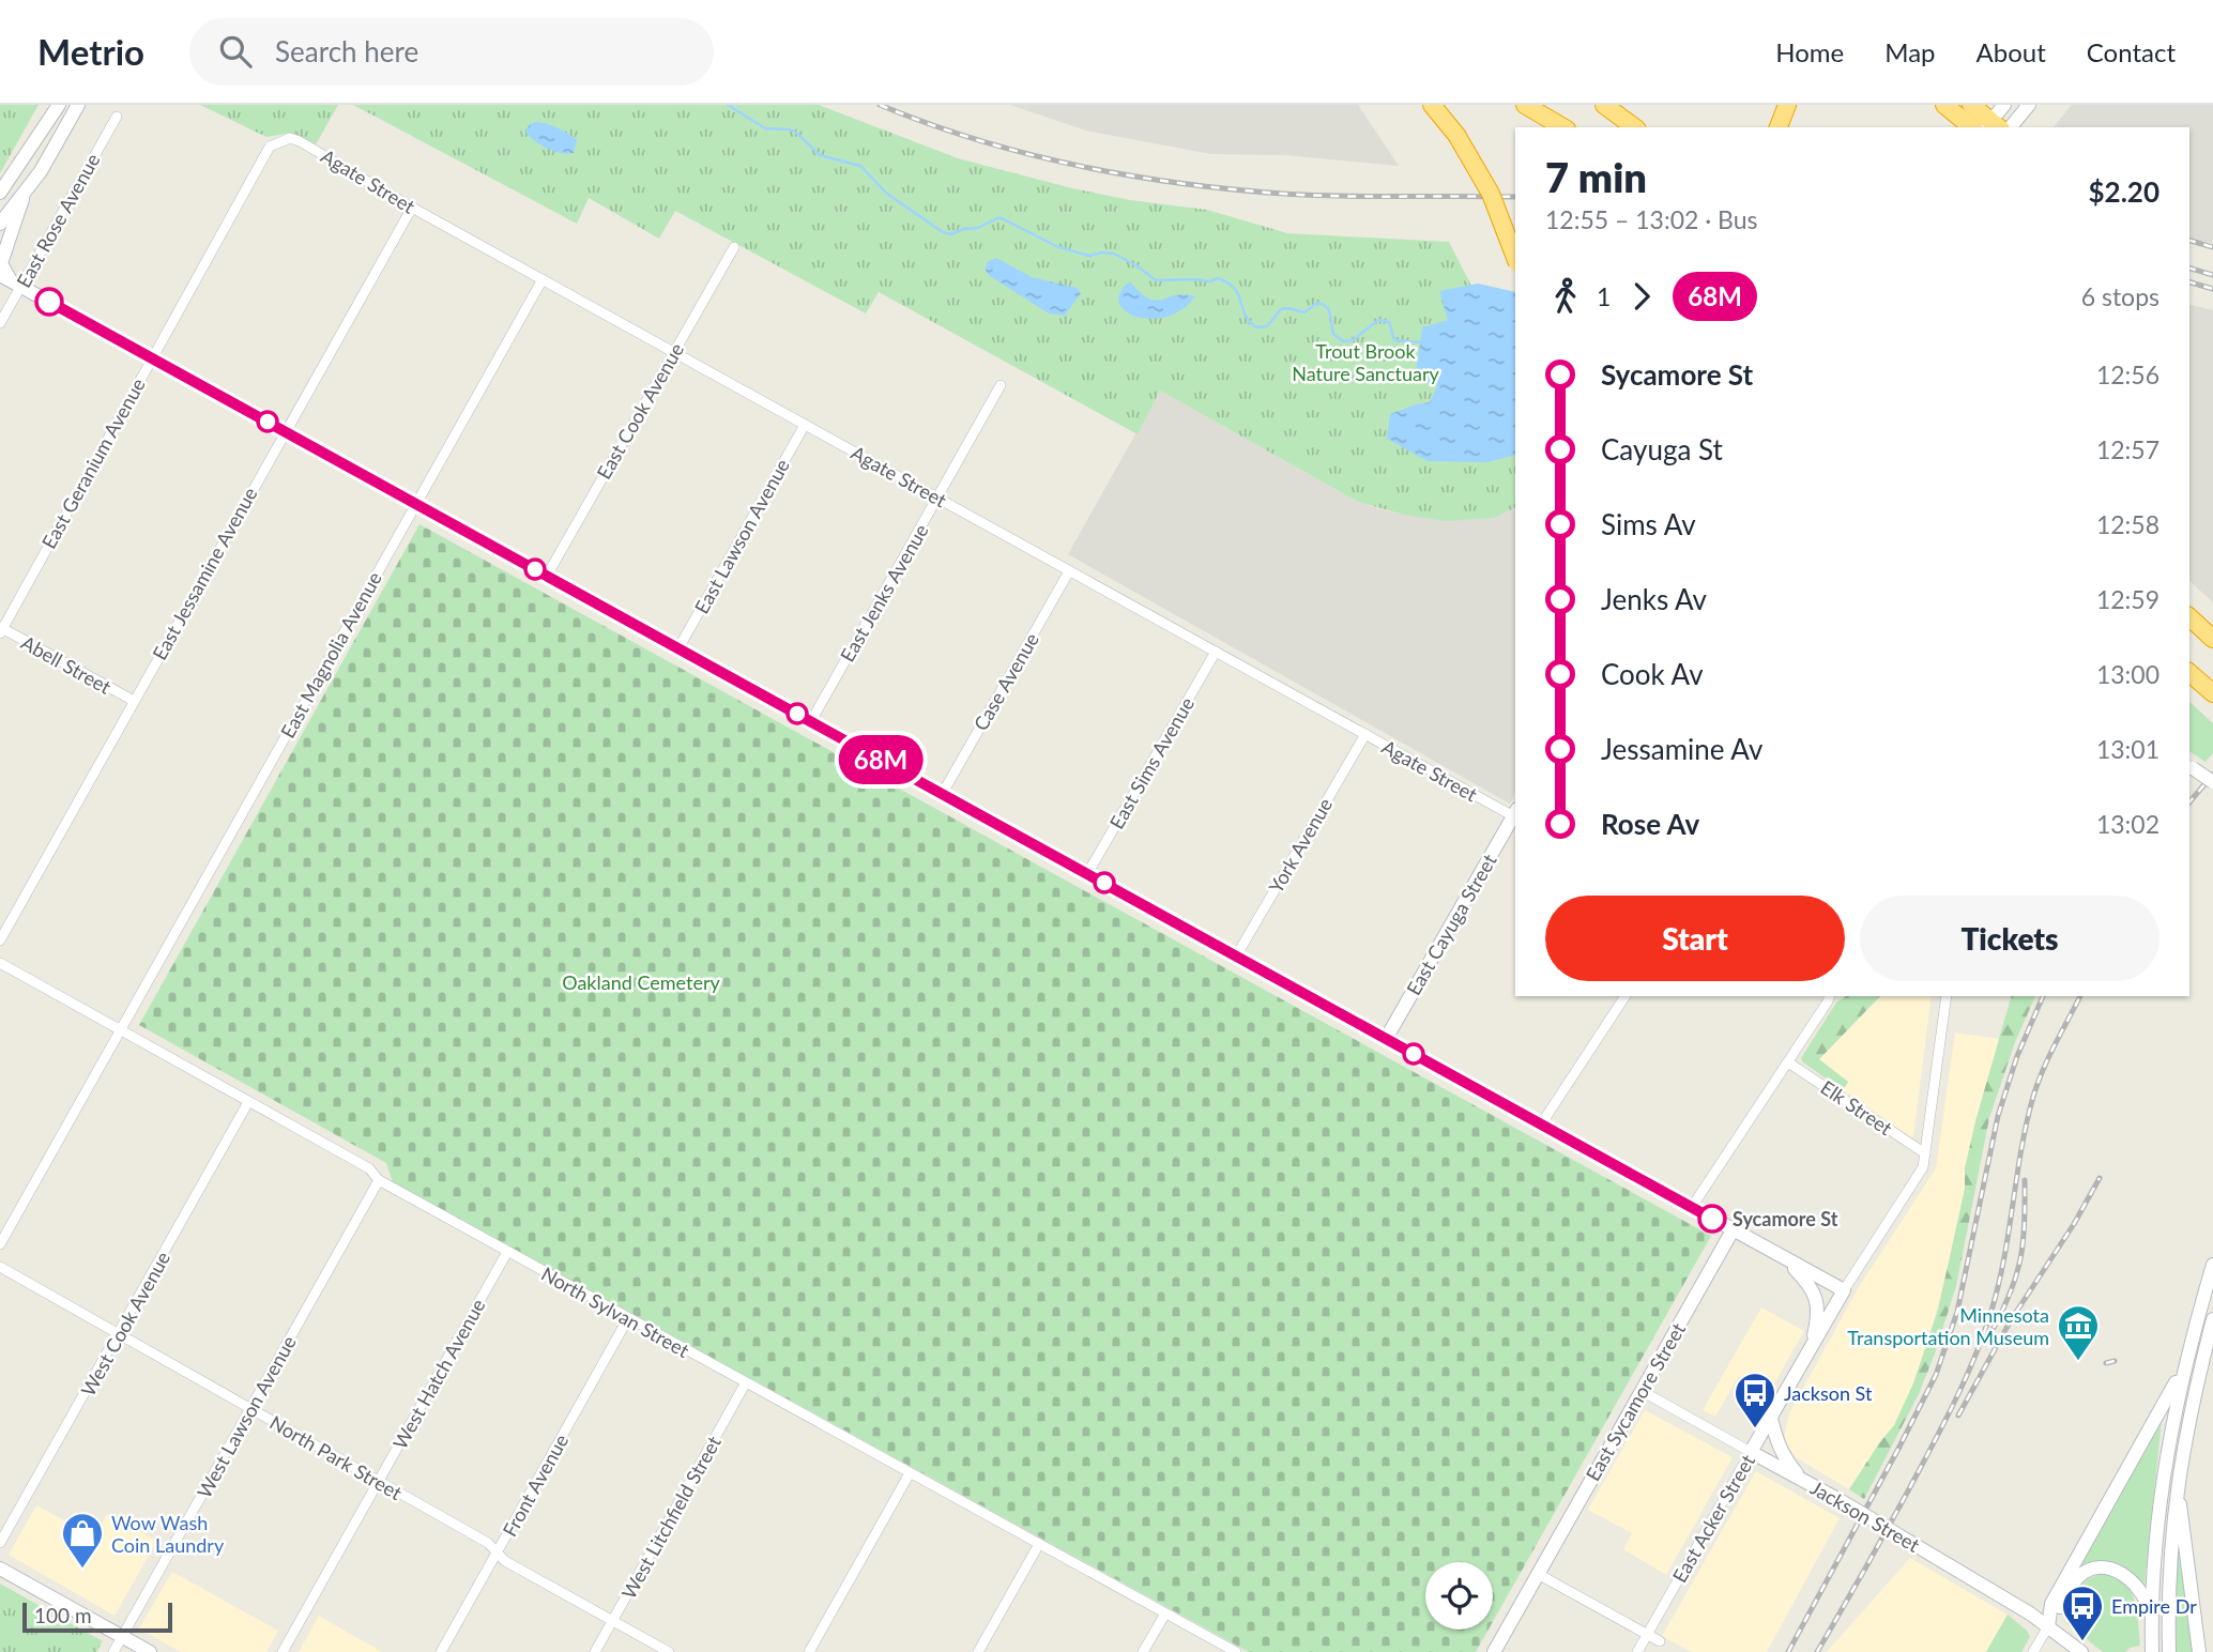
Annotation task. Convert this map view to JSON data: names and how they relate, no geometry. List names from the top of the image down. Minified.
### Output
{"streets":{"street":["Agate Street","East Rose Avenue","East Cook Avenue","East Geranium Avenue","East Lawson Avenue","East Jessamine Avenue","East Jenks Avenue","East Magnolia Avenue","Abell Street","Case Avenue","East Sims Avenue","York Avenue","East Cayuga Street","Elk Street","North Sylvan Street","West Cook Avenue","West Hatch Avenue","East Sycamore Street","West Lawson Avenue","North Park Street","Front Avenue","Jackson Street","West Litchfield Street","East Acker Street"]},"crossings":[["Agate Street","East Cook Avenue"],["Agate Street","East Geranium Avenue"],["Agate Street","East Lawson Avenue"],["Agate Street","East Jessamine Avenue"],["Agate Street","East Jenks Avenue"],["Agate Street","East Magnolia Avenue"],["Agate Street","Case Avenue"],["Agate Street","East Sims Avenue"],["Agate Street","York Avenue"],["Agate Street","East Cayuga Street"],["East Geranium Avenue","Abell Street"],["East Jessamine Avenue","Abell Street"],["East Magnolia Avenue","North Sylvan Street"],["Elk Street","East Acker Street"],["North Sylvan Street","West Cook Avenue"],["North Sylvan Street","West Hatch Avenue"],["North Sylvan Street","West Lawson Avenue"],["North Sylvan Street","Front Avenue"],["North Sylvan Street","West Litchfield Street"],["West Cook Avenue","North Park Street"],["West Hatch Avenue","North Park Street"],["East Sycamore Street","Jackson Street"],["West Lawson Avenue","North Park Street"],["North Park Street","Front Avenue"],["North Park Street","West Litchfield Street"],["Jackson Street","East Acker Street"]],"parks":["Trout Brook Nature Sanctuary","Oakland Cemetery"],"places":{"other":["Sycamore St"],"museum":["Minnesota Transportation Museum"],"bus stop":["Jackson St","Empire Dr"],"shop":["Wow Wash Coin Laundry"]},"lines":["bus line 68M"],"scale_bar":"100 m","page":{"header":"Metrio","search":"Search here","nav":["Home","Map","About","Contact"],"on_map":"68M","heading":["7 min","12:55 – 13:02 · Bus","$2.20"],"legs":["1","68M","6 stops"],"list":[{"name":"Sycamore St","value":"12:56"},{"name":"Cayuga St","value":"12:57"},{"name":"Sims Av","value":"12:58"},{"name":"Jenks Av","value":"12:59"},{"name":"Cook Av","value":"13:00"},{"name":"Jessamine Av","value":"13:01"},{"name":"Rose Av","value":"13:02"}],"buttons":["Start","Tickets"],"scale":"100 m"}}
